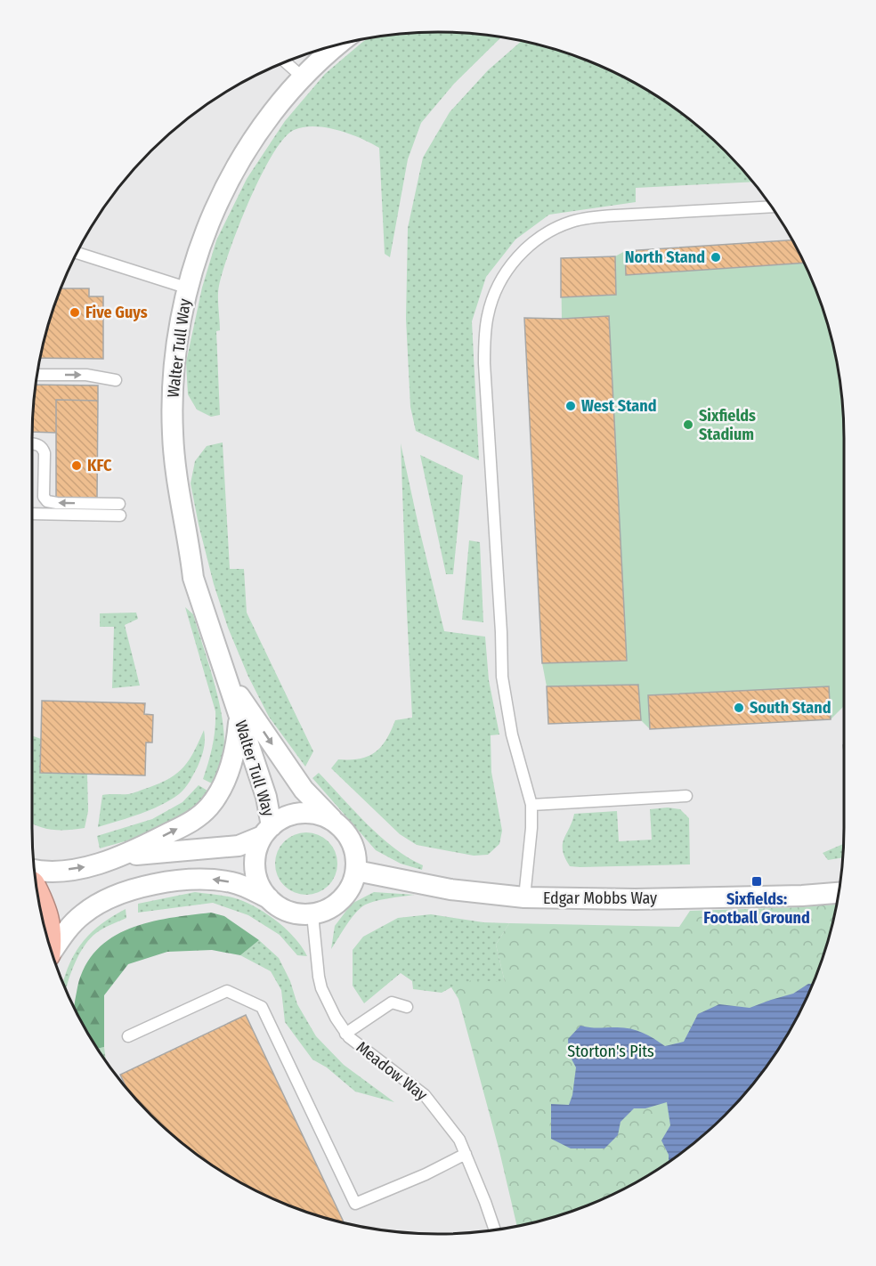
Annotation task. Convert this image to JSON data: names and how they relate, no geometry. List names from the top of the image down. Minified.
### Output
{"streets":{"street":["Walter Tull Way","Edgar Mobbs Way"],"lane":["Meadow Way"]},"crossings":[["Walter Tull Way","Edgar Mobbs Way"],["Walter Tull Way","Meadow Way"],["Edgar Mobbs Way","Meadow Way"]],"parks":["Storton's Pits"],"places":{"other":["North Stand","Five Guys","West Stand","Sixfields Stadium","KFC","South Stand"],"transit":["Sixfields: Football Ground"]}}
